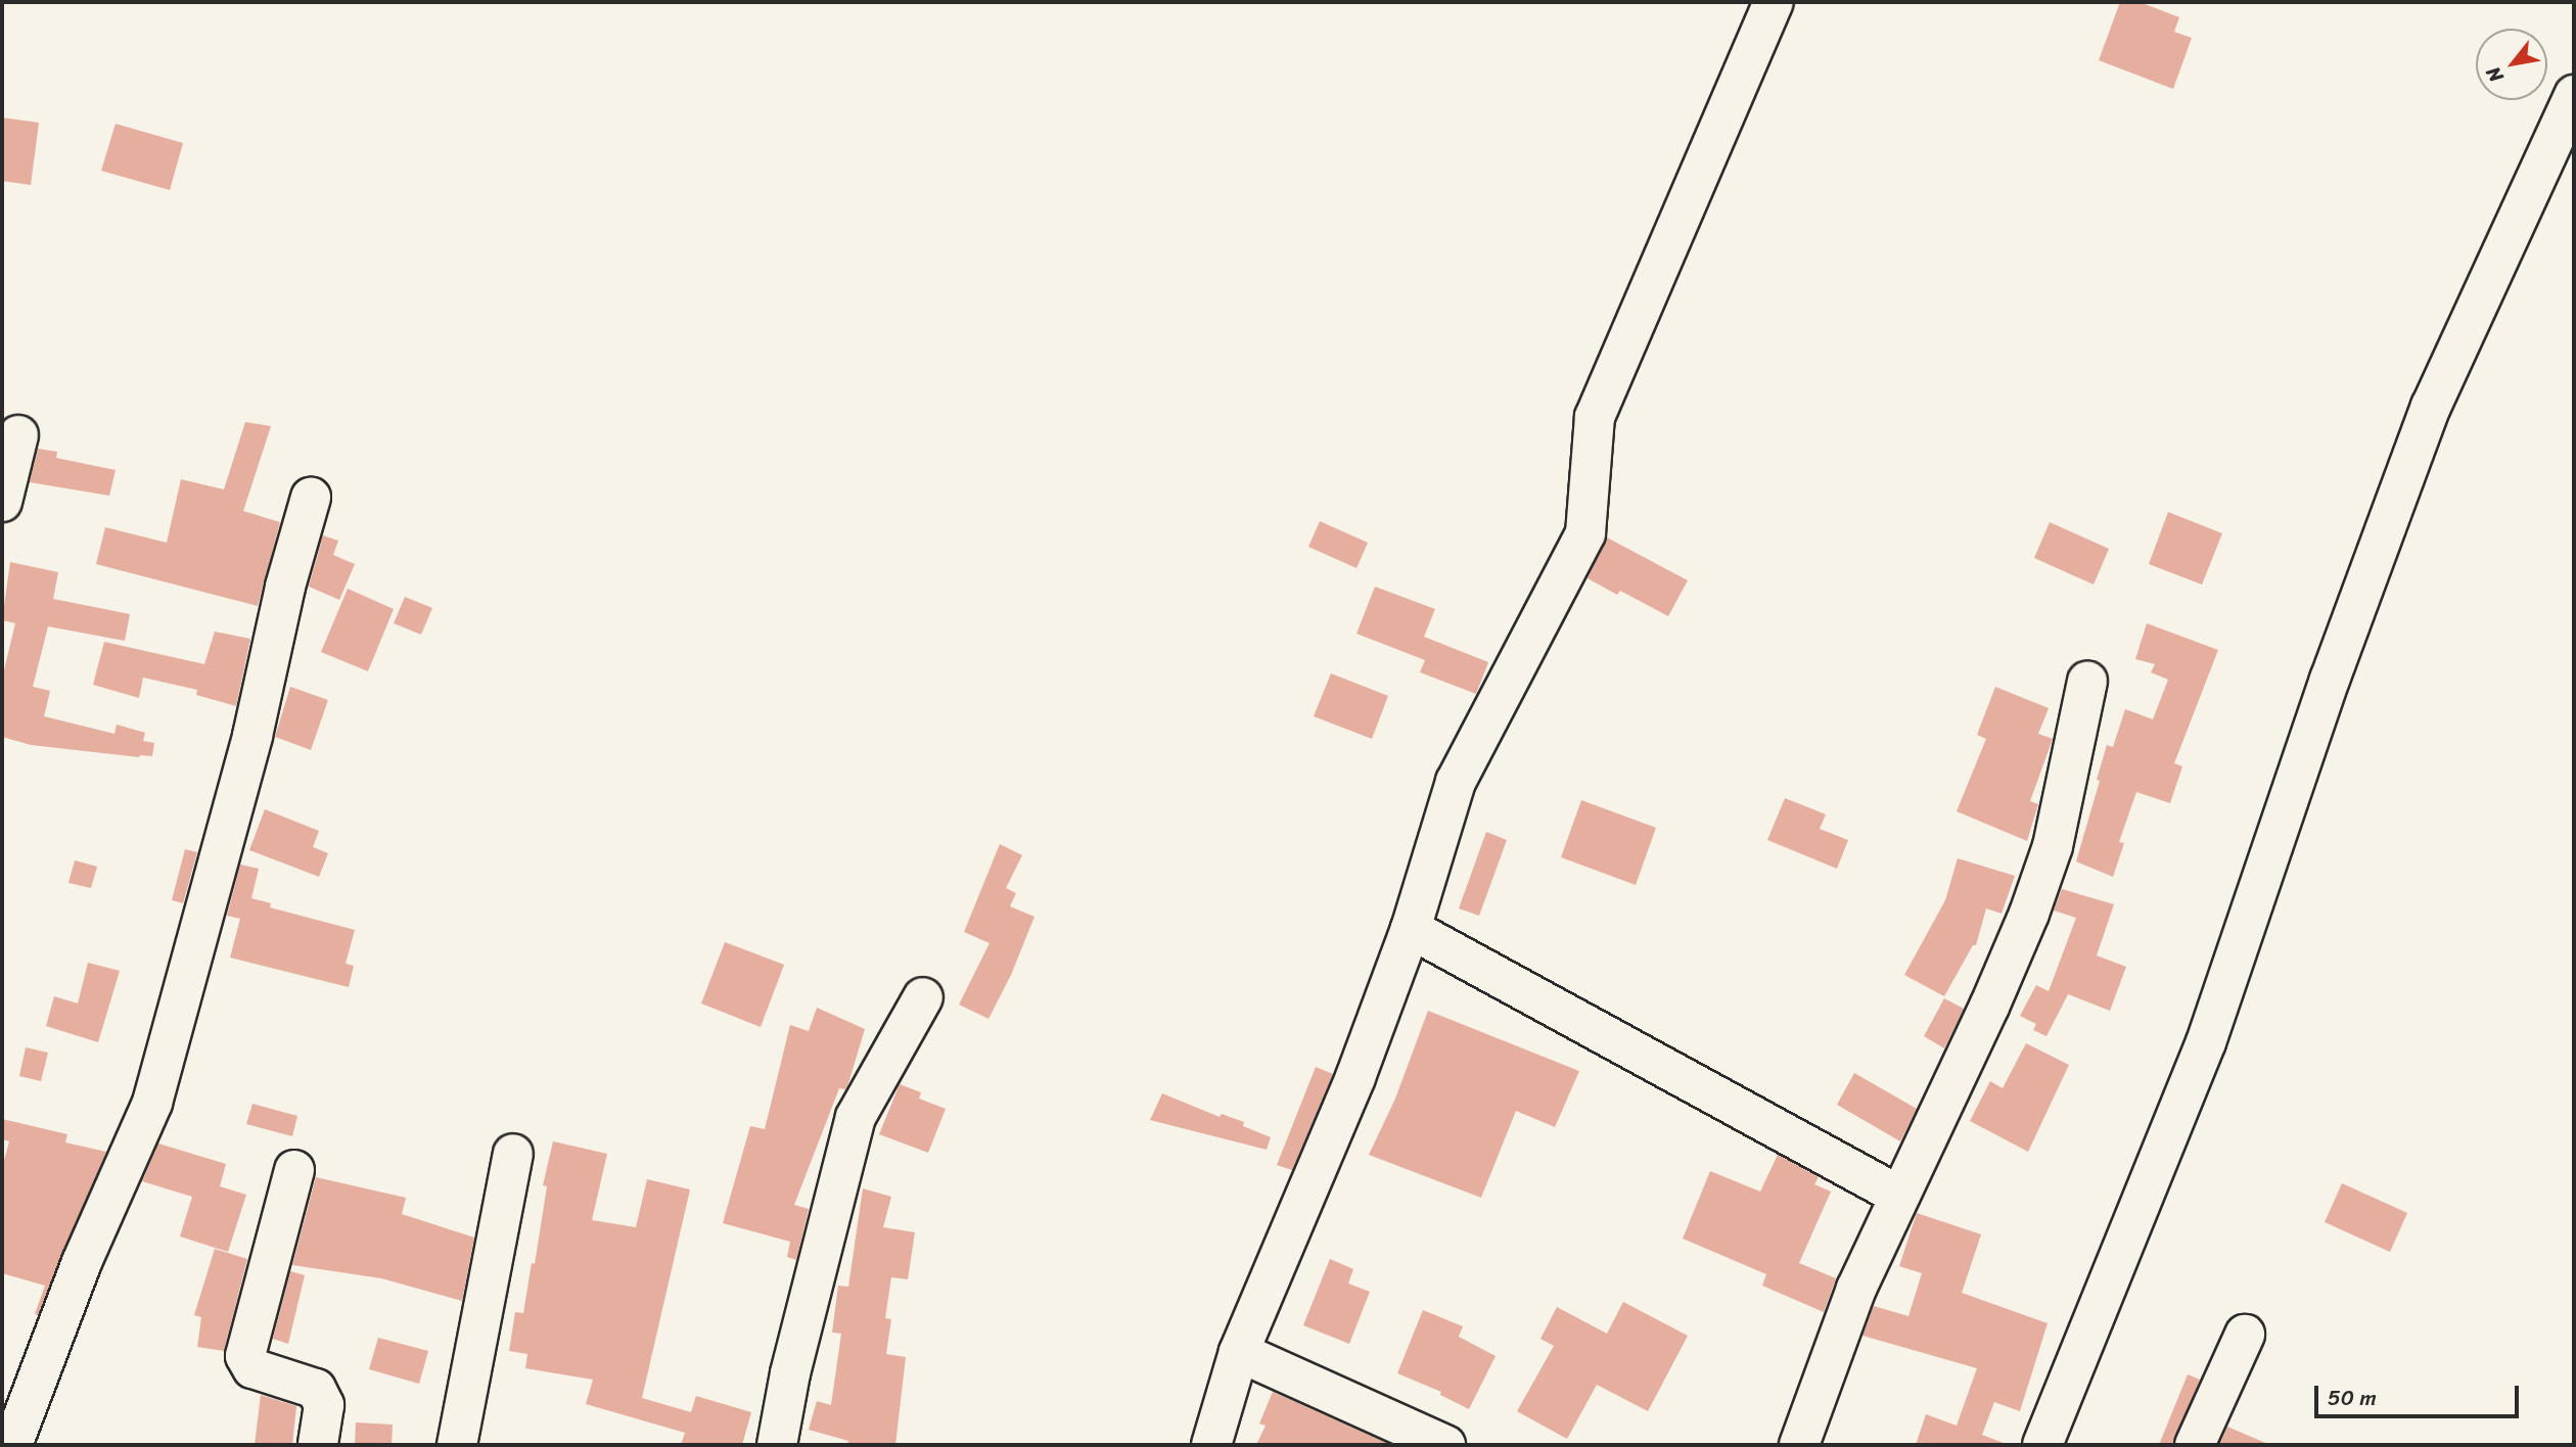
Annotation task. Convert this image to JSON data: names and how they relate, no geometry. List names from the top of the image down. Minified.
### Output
{"scale_bar":"50 m","north":"bottom left"}
